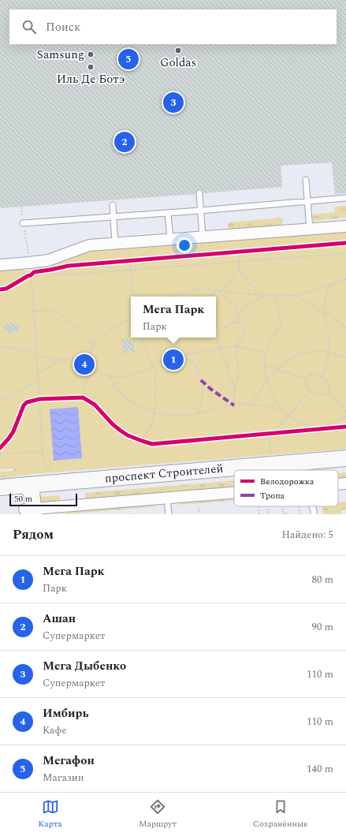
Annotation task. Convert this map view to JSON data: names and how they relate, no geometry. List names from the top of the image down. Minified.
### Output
{"streets":{"street":["проспект Строителей"]},"places":["Goldas","Samsung","Иль Де Ботэ"],"legend":["Велодорожка","Тропа"],"scale_bar":"50 m","page":{"search":"Поиск","pins":["5","3","2","1","4"],"popup":["Мега Парк","Парк"],"scale":"50 m","heading":["Рядом","Найдено: 5"],"list":[{"mark":"1","name":"Мега Парк","note":"Парк","value":"80 m"},{"mark":"2","name":"Ашан","note":"Супермаркет","value":"90 m"},{"mark":"3","name":"Мега Дыбенко","note":"Супермаркет","value":"110 m"},{"mark":"4","name":"Имбирь","note":"Кафе","value":"110 m"},{"mark":"5","name":"Мегафон","note":"Магазин","value":"140 m"}],"nav":["Карта","Маршрут","Сохранённые"]}}
